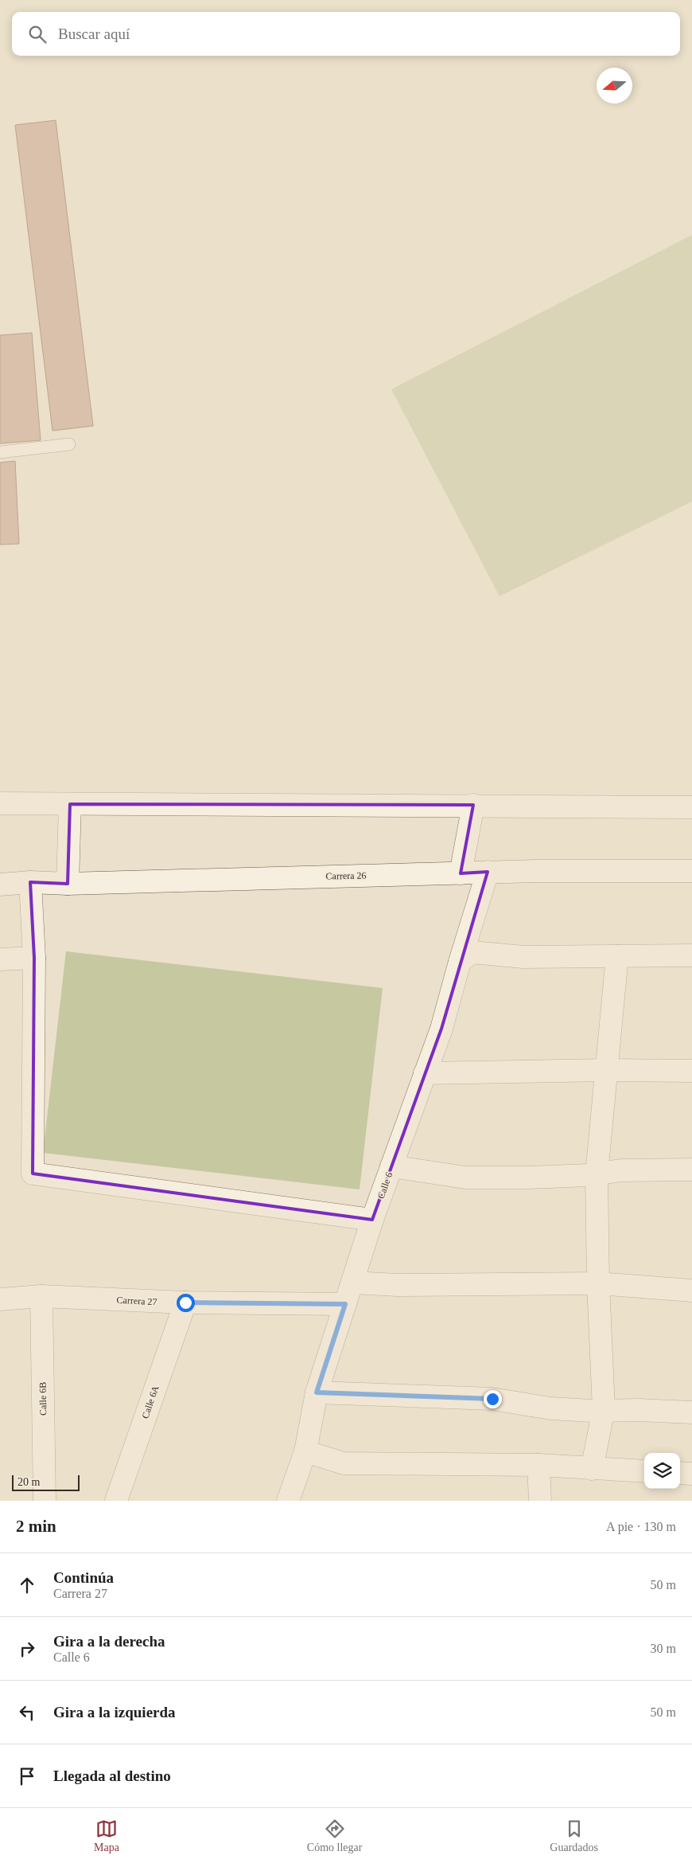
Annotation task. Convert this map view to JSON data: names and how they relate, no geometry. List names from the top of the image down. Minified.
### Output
{"streets":{"street":["Carrera 26","Calle 6","Carrera 27","Calle 6B","Calle 6A"]},"crossings":[["Carrera 26","Calle 6"],["Calle 6","Carrera 27"],["Carrera 27","Calle 6B"],["Carrera 27","Calle 6A"]],"scale_bar":"20 m","north":"left","page":{"search":"Buscar aquí","scale":"20 m","heading":["2 min","A pie · 130 m"],"list":[["Continúa","Carrera 27","50 m"],["Gira a la derecha","Calle 6","30 m"],["Gira a la izquierda","50 m"],"Llegada al destino"],"nav":["Mapa","Cómo llegar","Guardados"]}}
